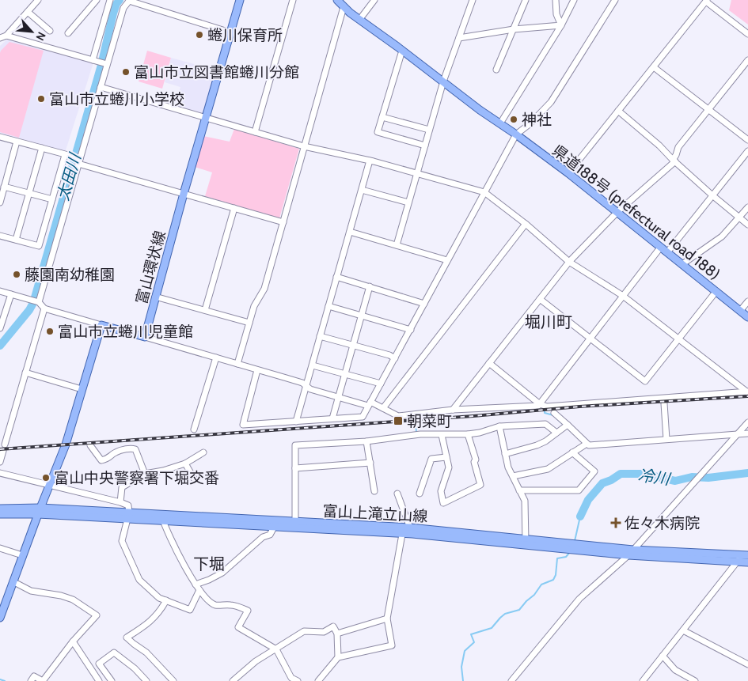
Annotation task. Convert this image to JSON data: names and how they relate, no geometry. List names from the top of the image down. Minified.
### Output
{"streets":{"main road":["県道188号 (prefectural road 188)","富山環状線","富山上滝立山線"]},"districts":["堀川町","下堀"],"water":["太田川","冷川"],"places":{"other":["蜷川保育所","富山市立図書館蜷川分館","富山市立蜷川小学校","神社","藤園南幼稚園","富山市立蜷川児童館","富山中央警察署下堀交番"],"transit":["朝菜町"],"health":["佐々木病院"]},"north":"bottom right"}
